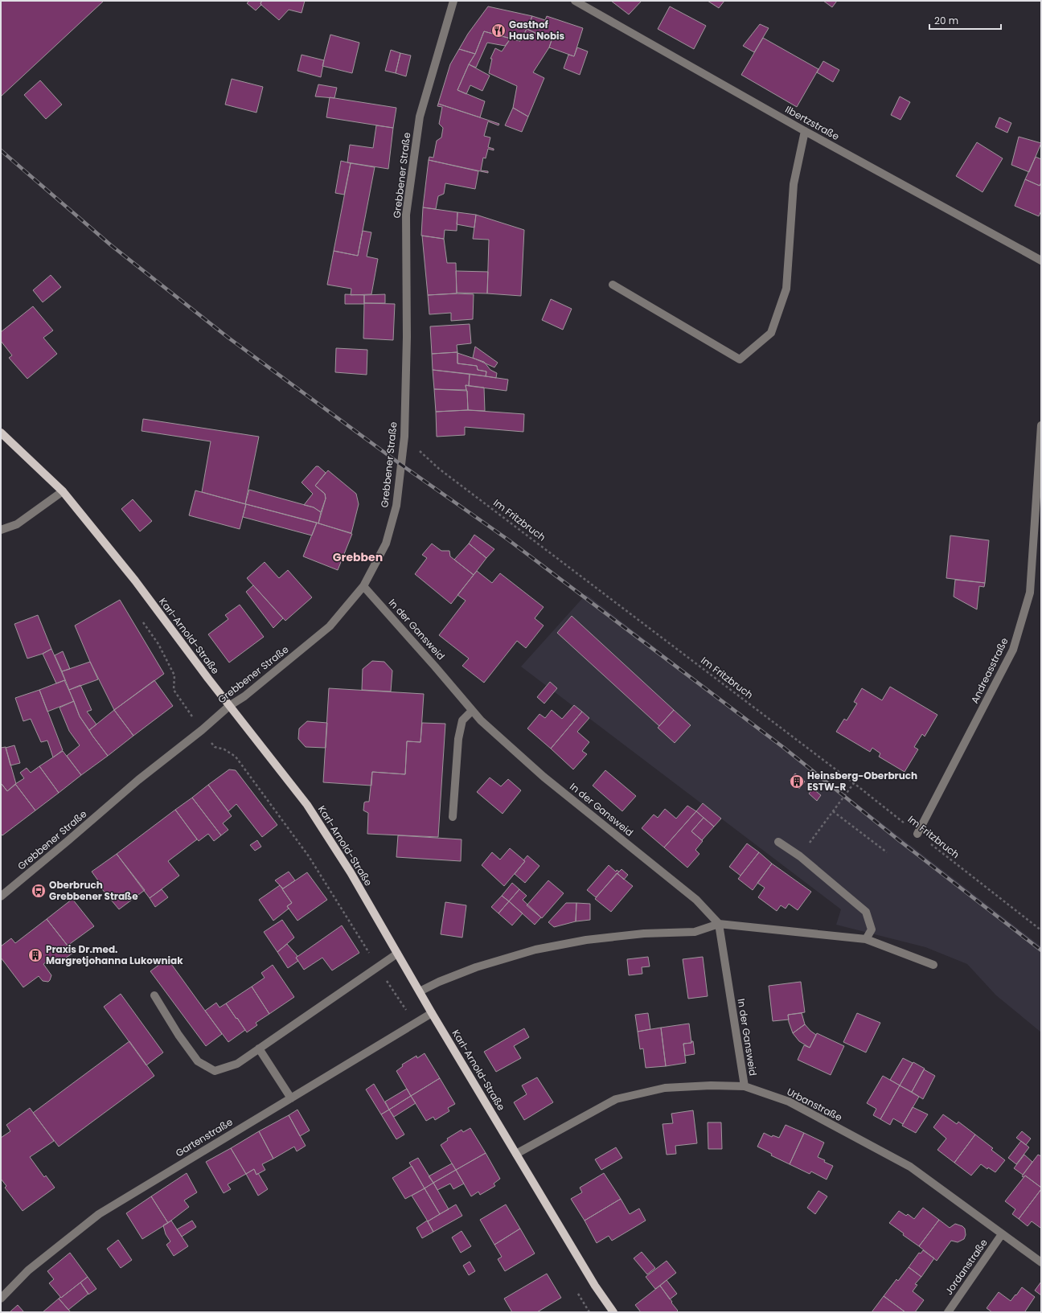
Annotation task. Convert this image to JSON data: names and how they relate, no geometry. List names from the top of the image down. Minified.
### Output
{"streets":{"main road":["Karl-Arnold-Straße"],"street":["Ilbertzstraße","Grebbener Straße","In der Gansweid","Andreasstraße","Urbanstraße","Gartenstraße","Jordanstraße"],"path":["Im Fritzbruch"]},"crossings":[["Grebbener Straße","Im Fritzbruch"],["Grebbener Straße","In der Gansweid"],["Grebbener Straße","Karl-Arnold-Straße"],["Im Fritzbruch","Andreasstraße"],["In der Gansweid","Urbanstraße"],["Karl-Arnold-Straße","Urbanstraße"],["Karl-Arnold-Straße","Gartenstraße"],["Urbanstraße","Jordanstraße"]],"districts":["Grebben"],"places":{"restaurant":["Gasthof Haus Nobis"],"building":["Heinsberg-Oberbruch ESTW-R","Praxis Dr.med. Margretjohanna Lukowniak"],"bus stop":["Oberbruch Grebbener Straße"]},"scale_bar":"20 m"}
